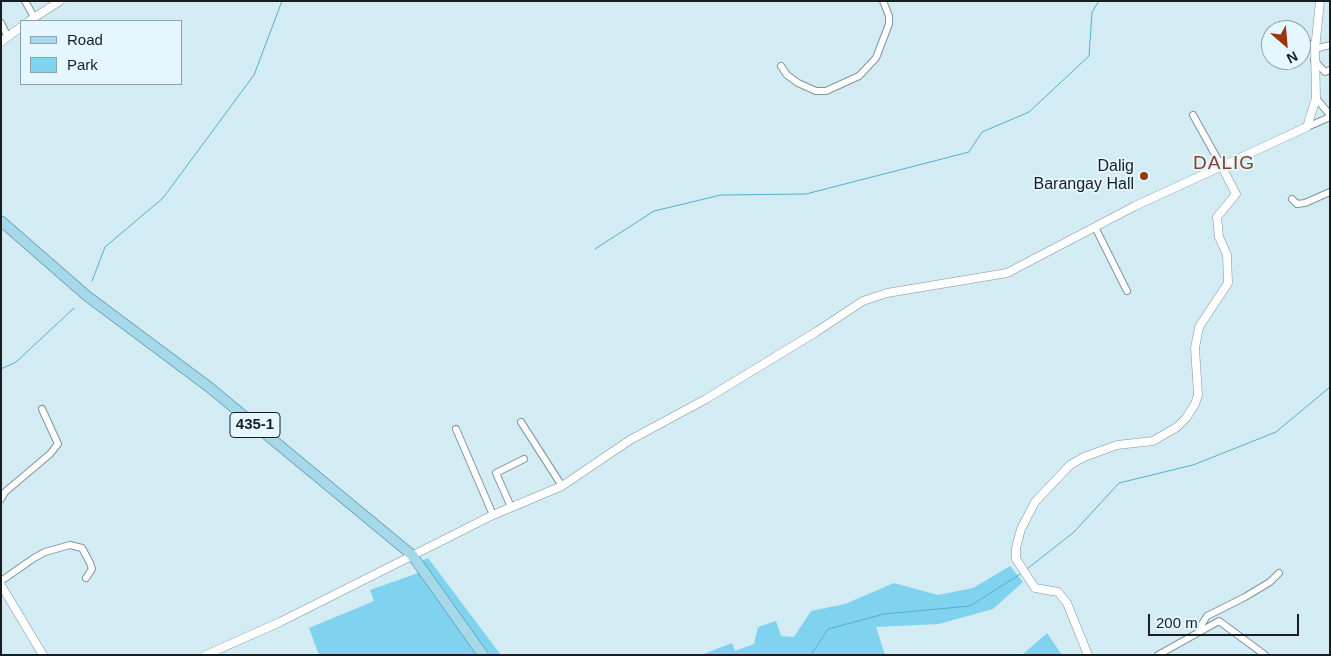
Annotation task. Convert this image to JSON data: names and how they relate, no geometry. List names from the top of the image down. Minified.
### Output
{"streets":{"main road":["435-1"]},"districts":["DALIG"],"places":["Dalig Barangay Hall"],"legend":["Road","Park"],"scale_bar":"200 m","north":"bottom right"}
